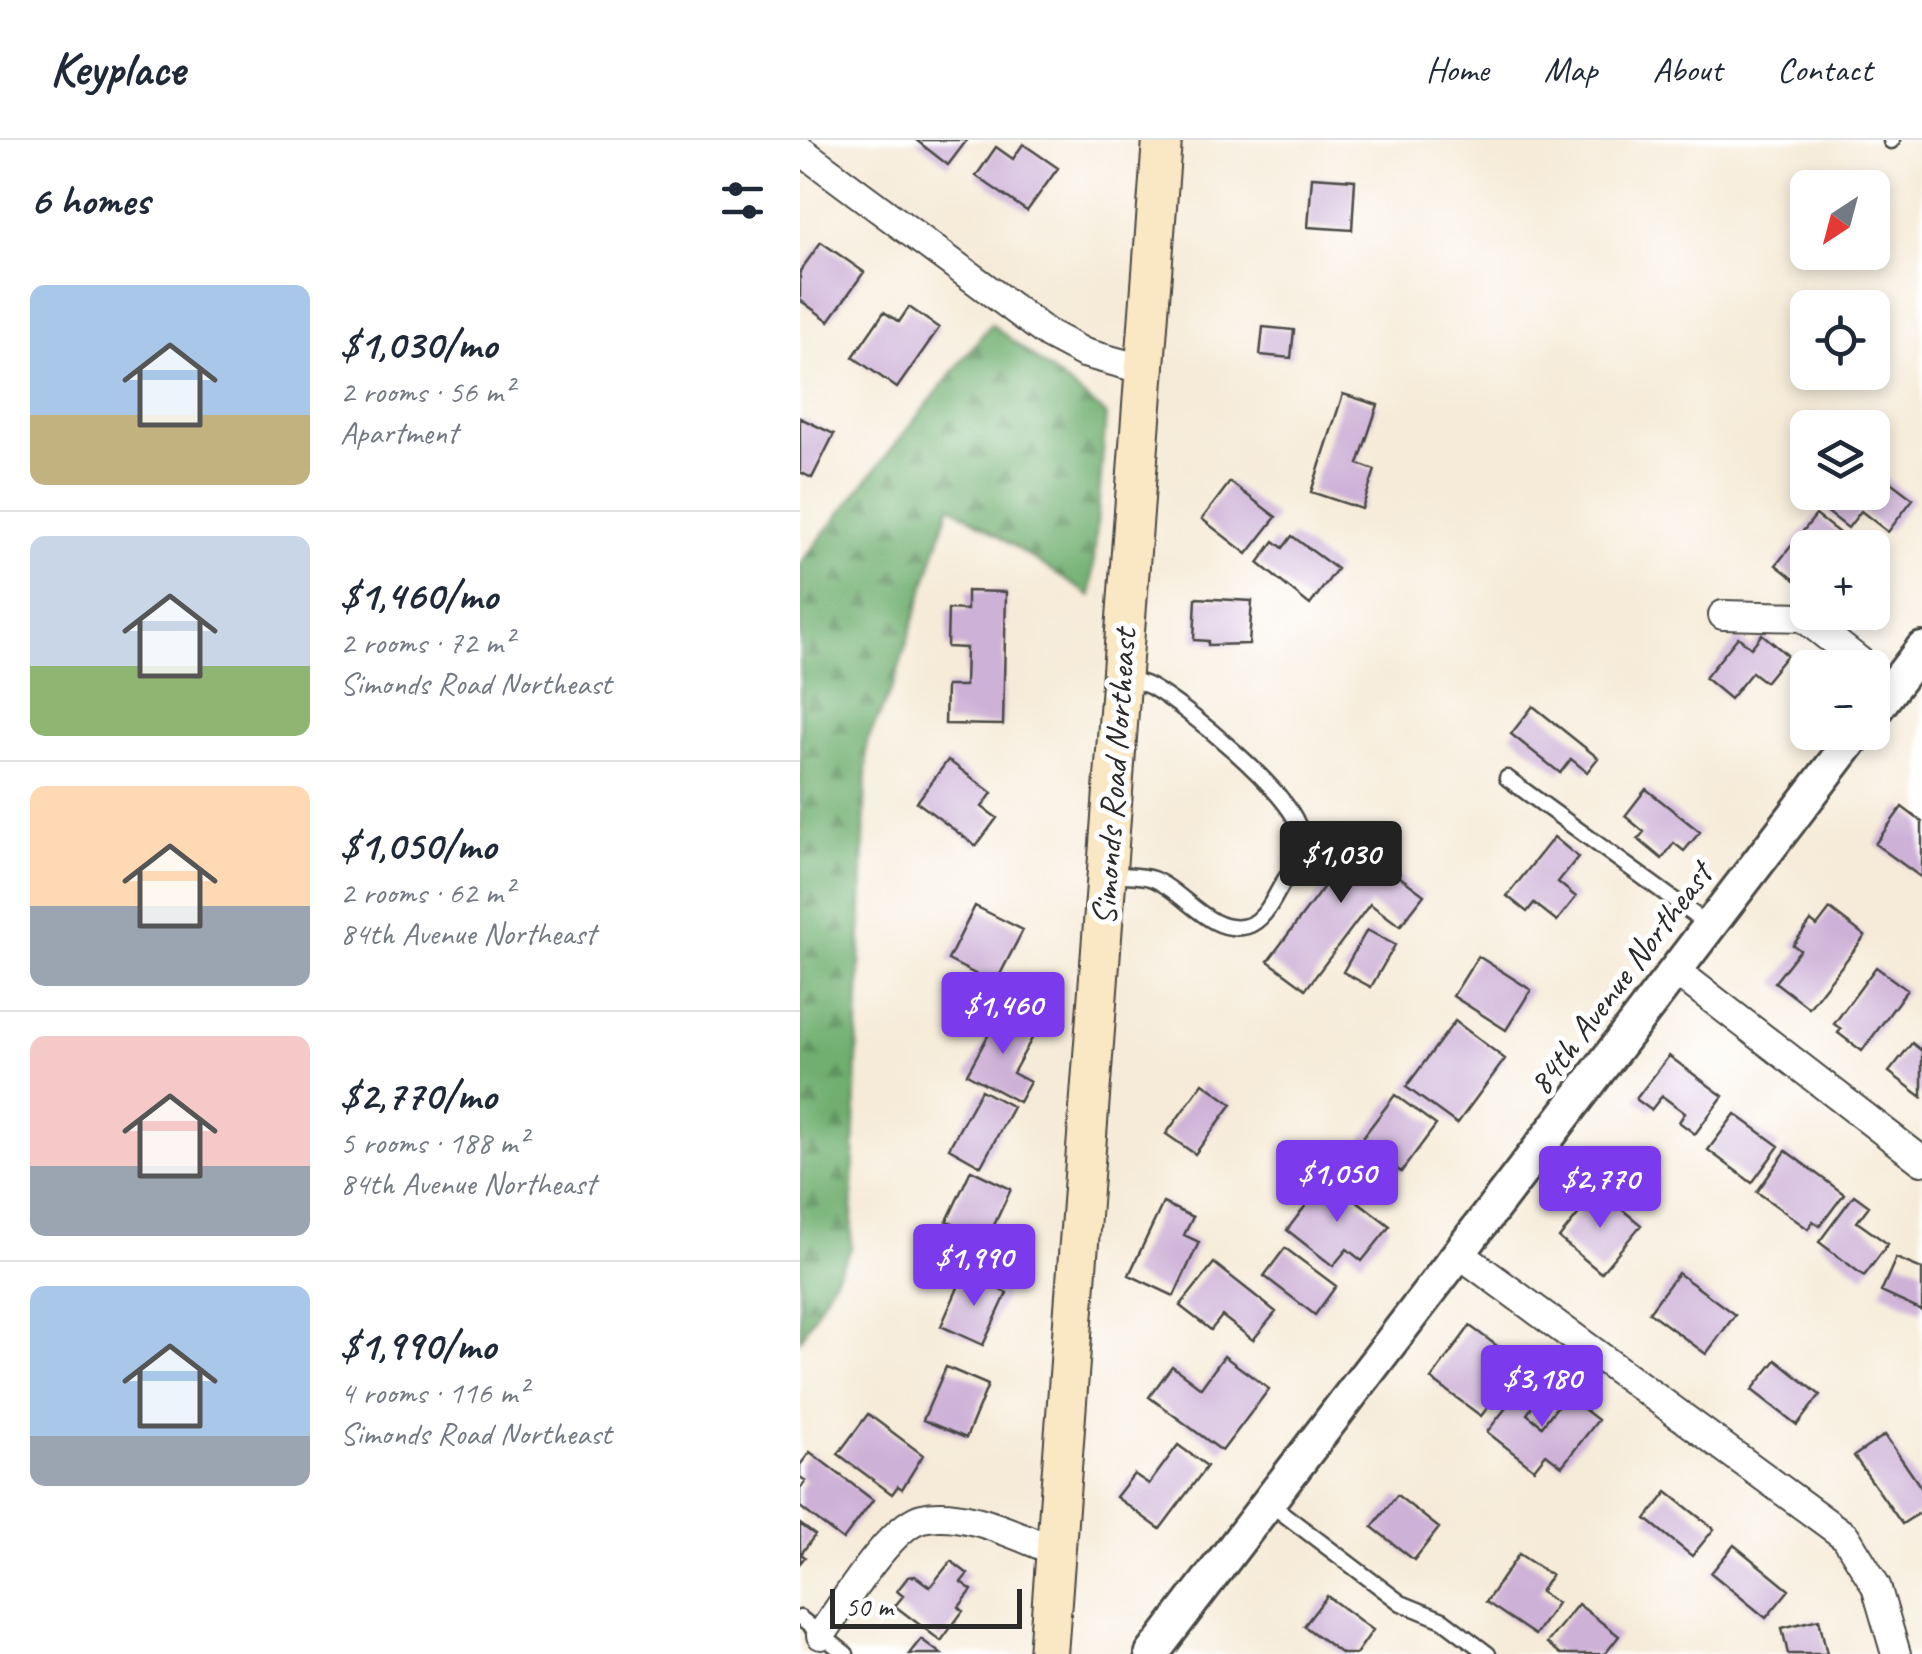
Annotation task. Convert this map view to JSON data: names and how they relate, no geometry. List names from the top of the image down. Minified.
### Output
{"streets":{"main road":["Simonds Road Northeast"],"street":["84th Avenue Northeast"]},"scale_bar":"50 m","north":"bottom left","page":{"header":"Keyplace","nav":["Home","Map","About","Contact"],"heading":"6 homes","map_buttons":["+","−"],"list":[{"name":"$1,030/mo","note":"2 rooms · 56 m² · Apartment"},{"name":"$1,460/mo","note":"2 rooms · 72 m² · Simonds Road Northeast"},{"name":"$1,050/mo","note":"2 rooms · 62 m² · 84th Avenue Northeast"},{"name":"$2,770/mo","note":"5 rooms · 188 m² · 84th Avenue Northeast"},{"name":"$1,990/mo","note":"4 rooms · 116 m² · Simonds Road Northeast"}],"price":["$1,030","$1,460","$1,050","$2,770","$1,990","$3,180"],"scale":"50 m"}}
